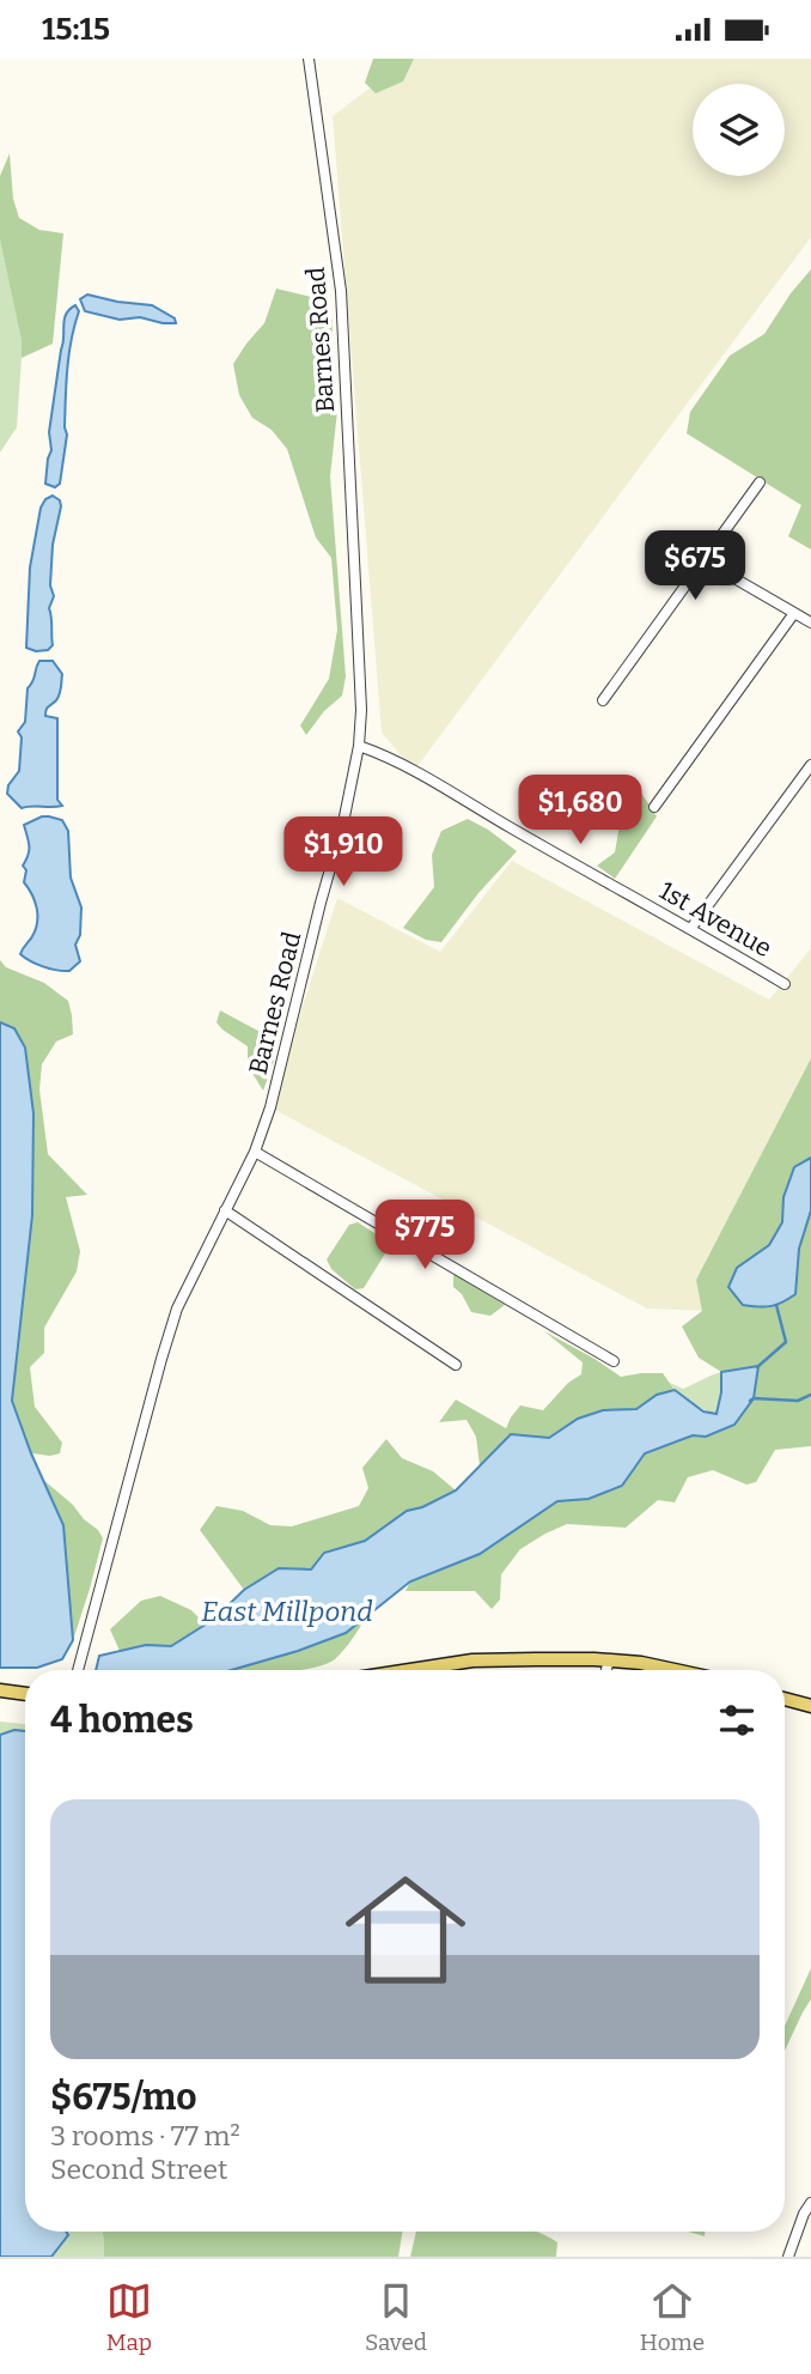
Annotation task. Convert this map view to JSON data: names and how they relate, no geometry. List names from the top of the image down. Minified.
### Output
{"streets":{"street":["Barnes Road","1st Avenue"]},"crossings":[["Barnes Road","1st Avenue"]],"water":["East Millpond"],"page":{"status":"15:15","price":["$675","$1,680","$1,910","$775"],"heading":"4 homes","list":[{"name":"$675/mo","note":"3 rooms · 77 m² · Second Street"}],"tabs":["Map","Saved","Home"]}}
